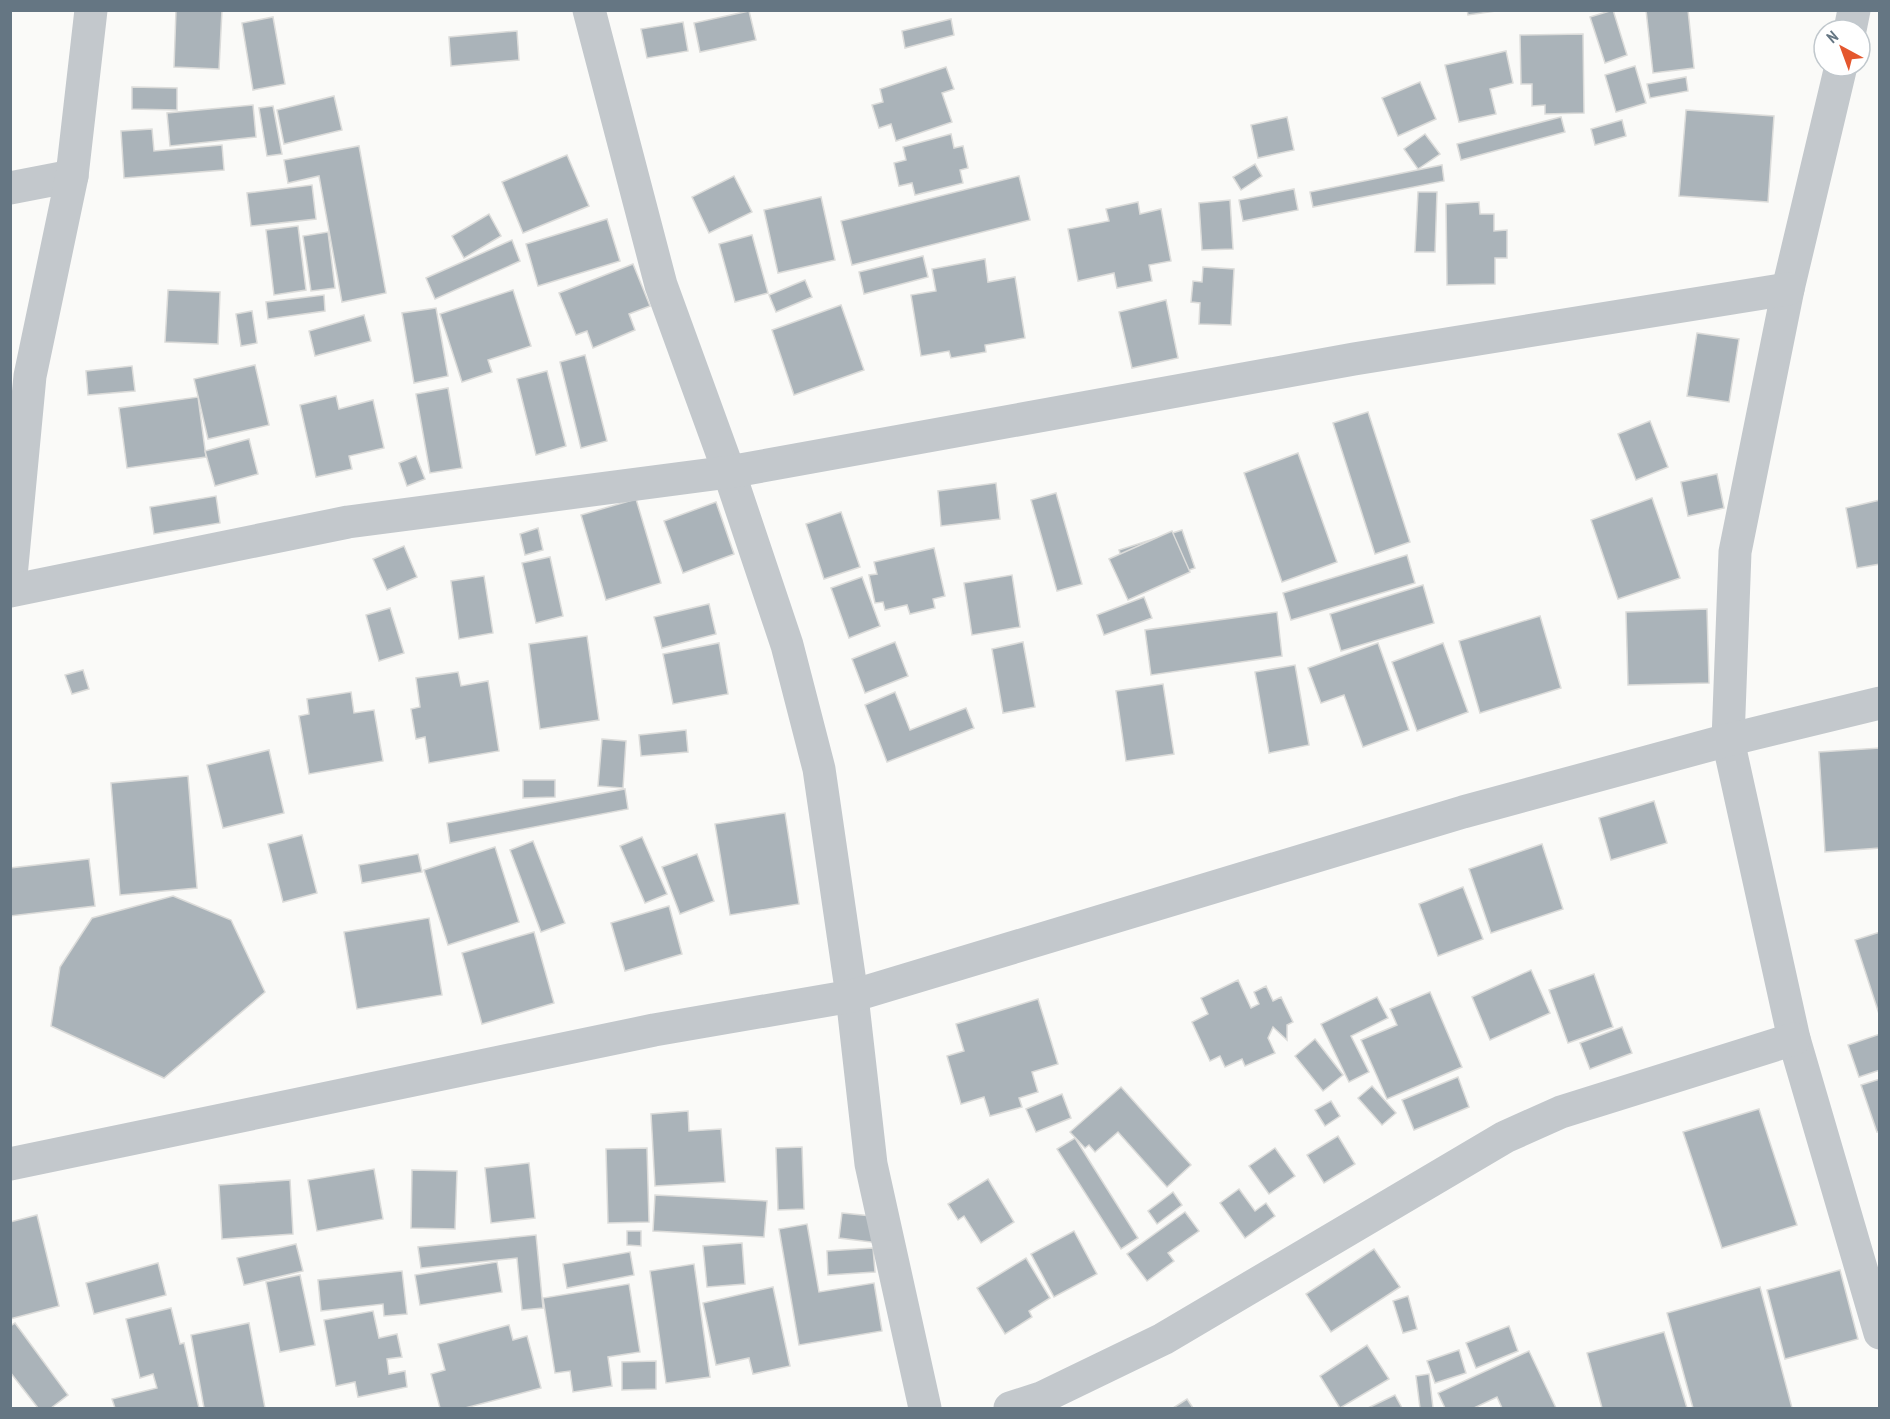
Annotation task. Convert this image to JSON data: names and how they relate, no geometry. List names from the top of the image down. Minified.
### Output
{"north":"top left"}
